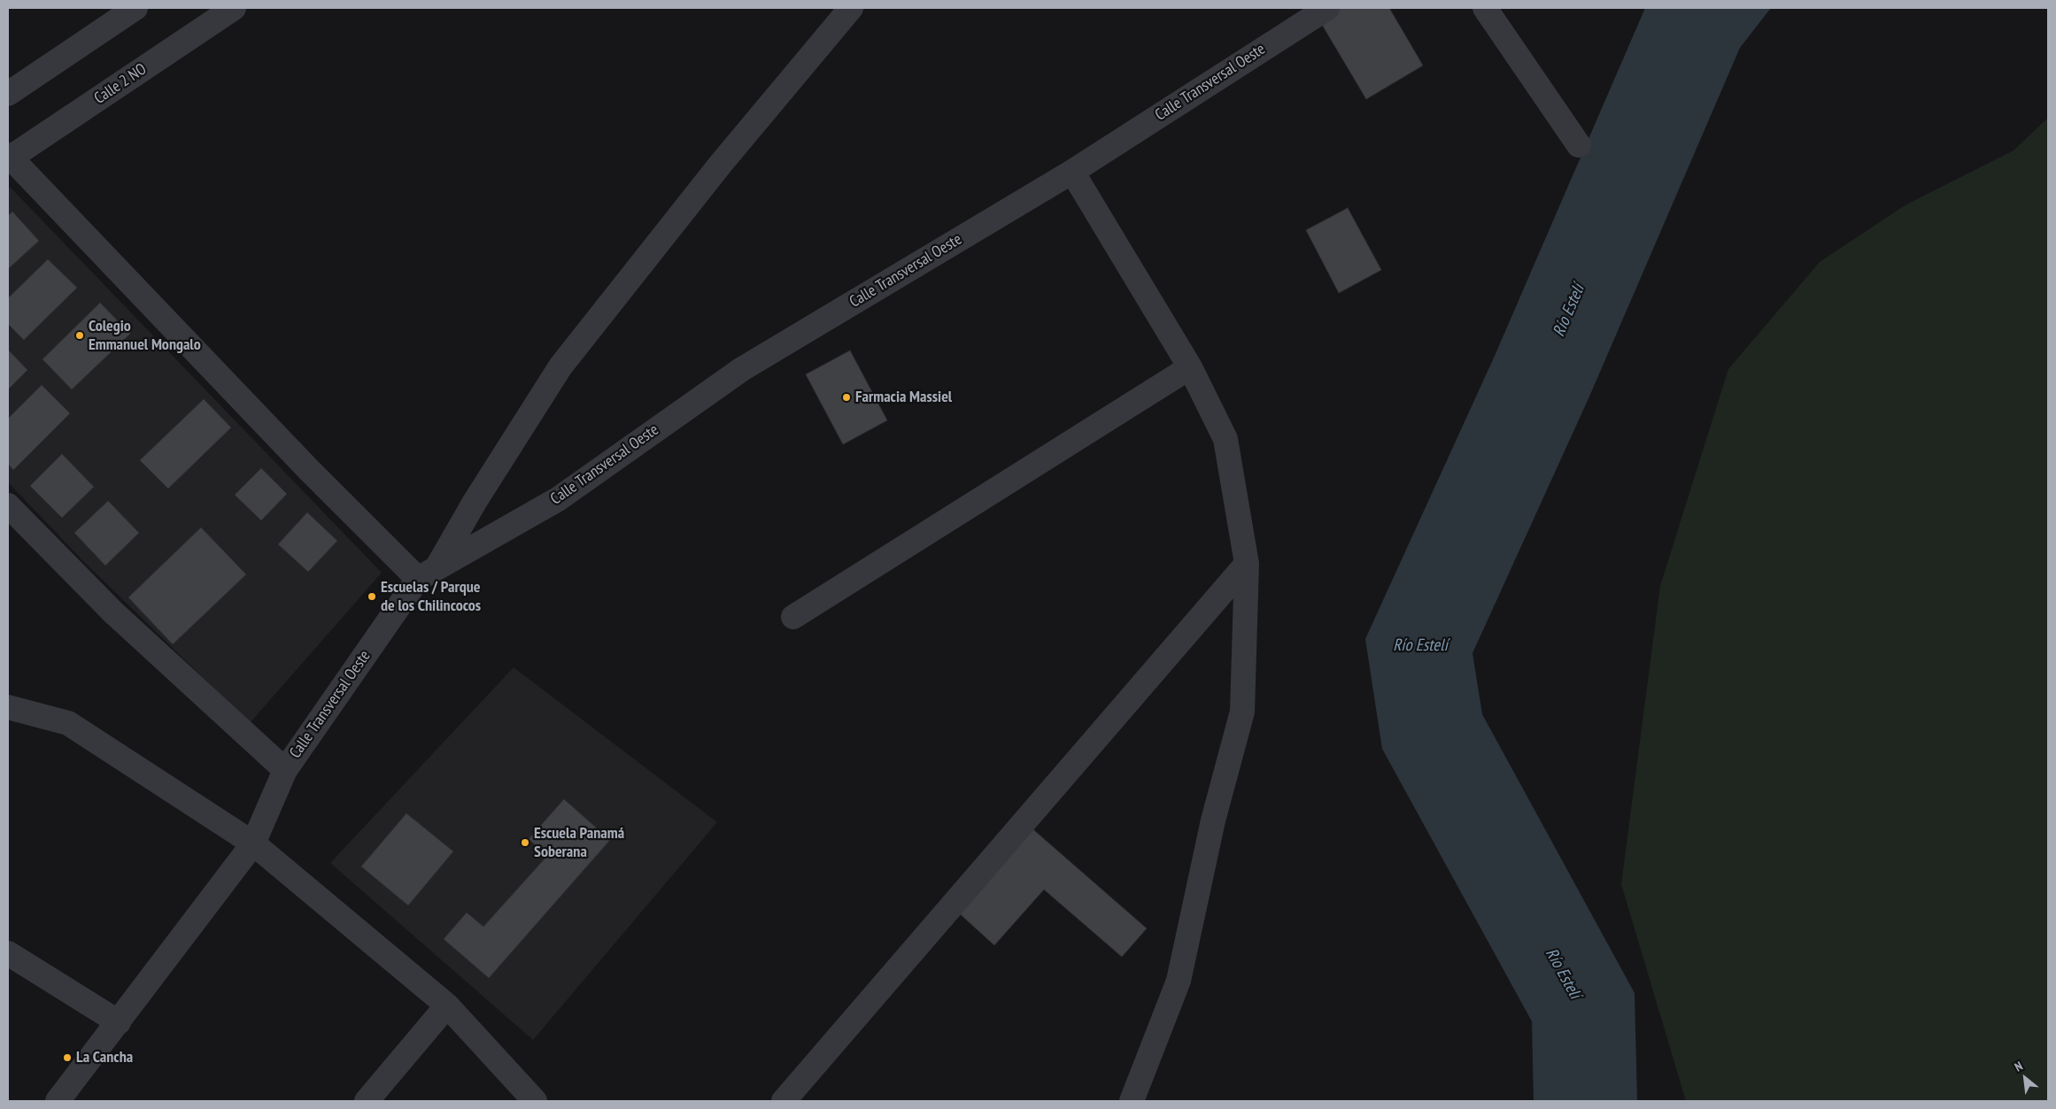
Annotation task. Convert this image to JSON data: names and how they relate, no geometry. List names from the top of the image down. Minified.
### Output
{"streets":{"street":["Calle Transversal Oeste","Calle 2 NO"]},"water":["Río Estelí"],"places":["Colegio Emmanuel Mongalo","Farmacia Massiel","Escuelas / Parque de los Chilincocos","Escuela Panamá Soberana","La Cancha"],"north":"top left"}
